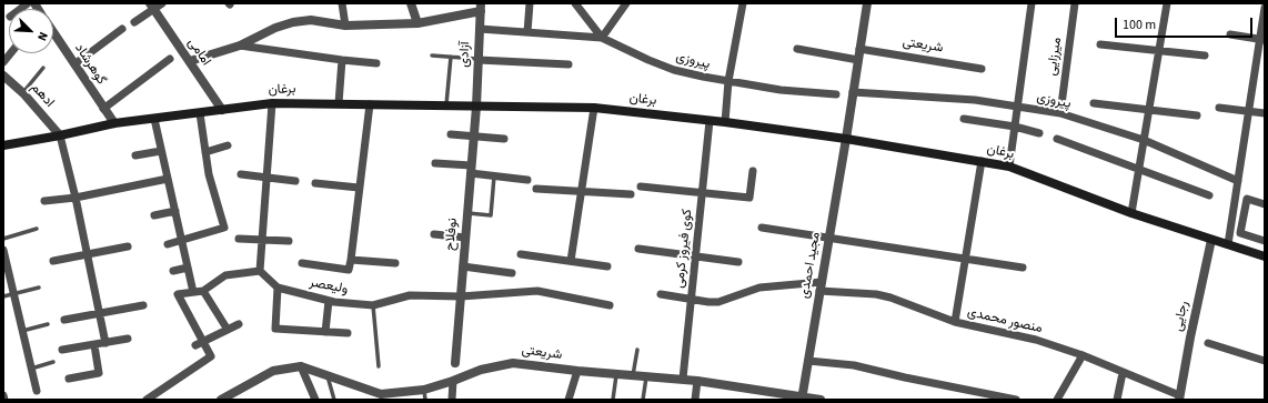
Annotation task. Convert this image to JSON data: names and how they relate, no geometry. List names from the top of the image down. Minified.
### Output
{"streets":{"main road":["برغان"],"street":["شریعتی","امامی","آزادی","میرزایی","پیروزی","گوهرشاد","ادهم","نوفلاح","کوی فیروز کرمی","مجید احمدی","ولیعصر","رجایی","منصور محمدی"]},"crossings":[["شریعتی","کوی فیروز کرمی"],["شریعتی","مجید احمدی"],["امامی","برغان"],["آزادی","برغان"],["آزادی","نوفلاح"],["میرزایی","پیروزی"],["پیروزی","مجید احمدی"],["گوهرشاد","برغان"],["برغان","ادهم"],["برغان","نوفلاح"],["برغان","کوی فیروز کرمی"],["برغان","مجید احمدی"],["برغان","رجایی"],["نوفلاح","ولیعصر"],["کوی فیروز کرمی","منصور محمدی"],["مجید احمدی","منصور محمدی"],["رجایی","منصور محمدی"]],"scale_bar":"100 m","north":"bottom right"}
